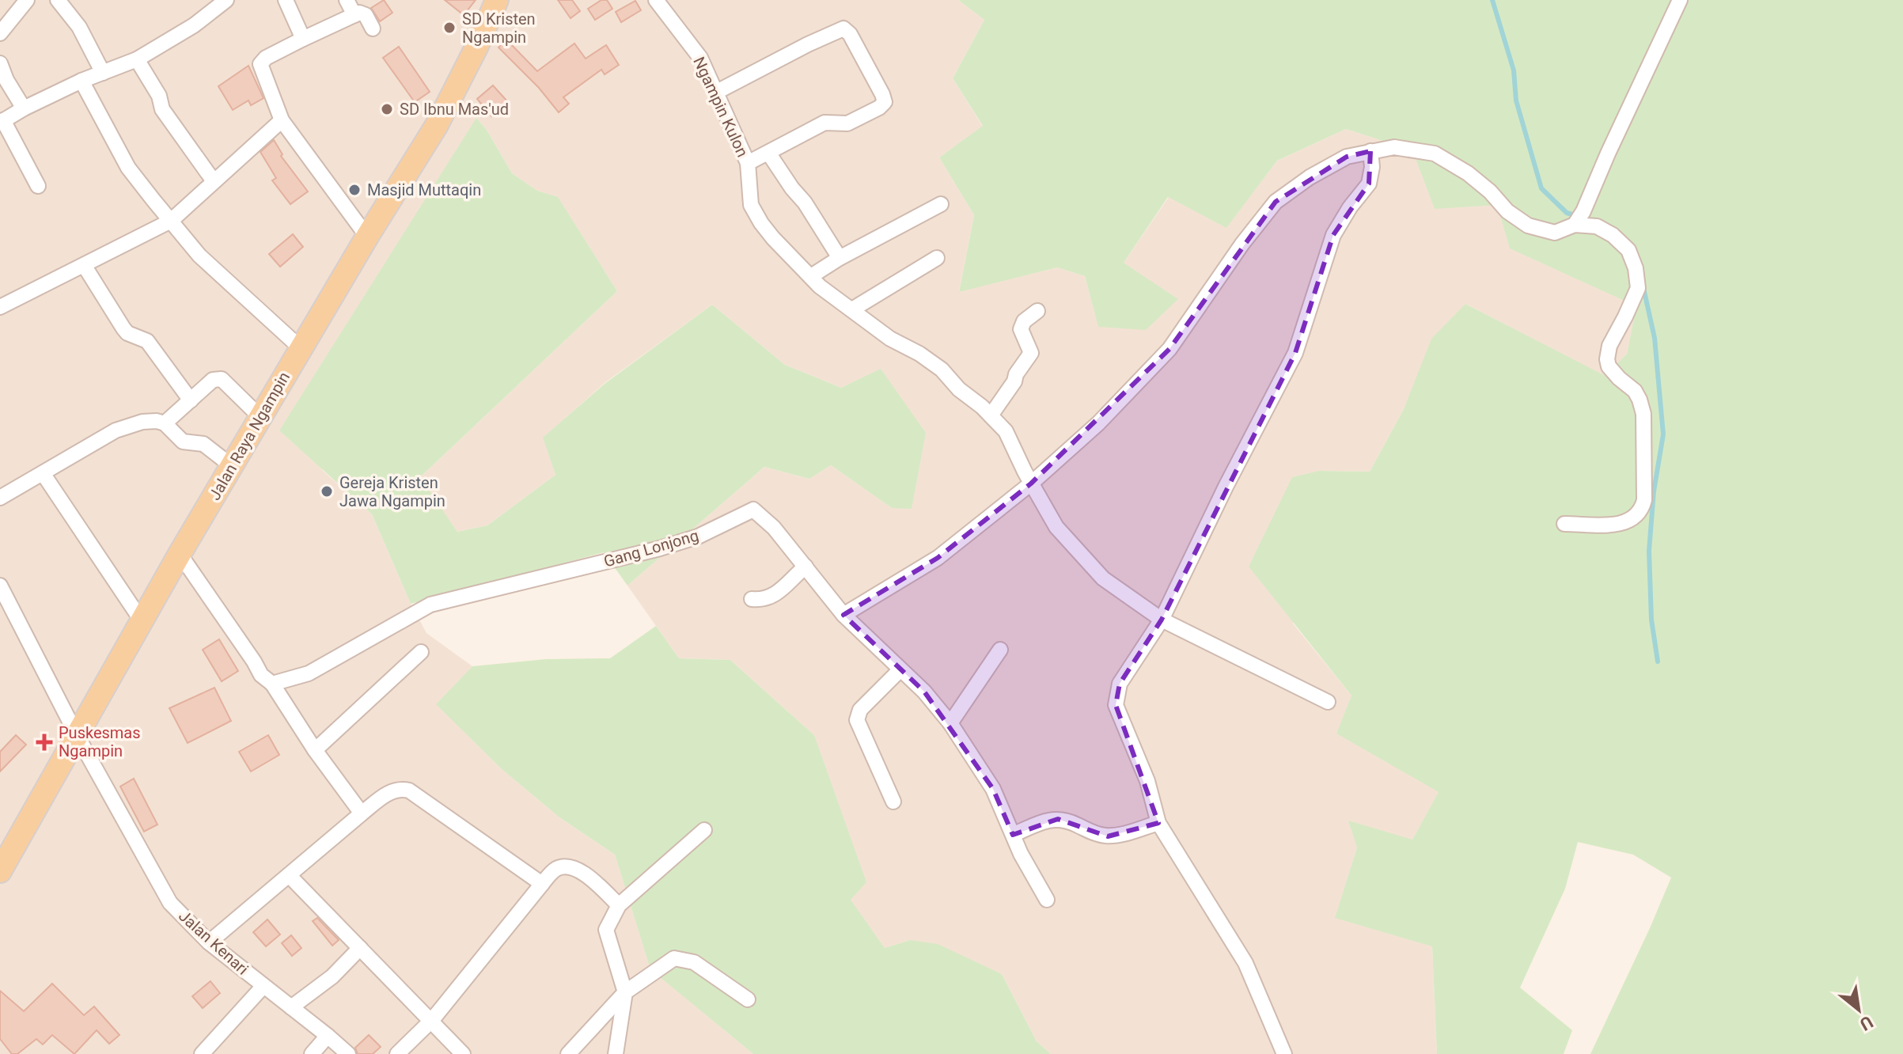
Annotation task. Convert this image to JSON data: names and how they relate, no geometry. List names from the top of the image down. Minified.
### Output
{"streets":{"main road":["Jalan Raya Ngampin"],"street":["Ngampin Kulon","Gang Lonjong","Jalan Kenari"]},"crossings":[["Jalan Raya Ngampin","Jalan Kenari"]],"places":{"other":["SD Kristen Ngampin","SD Ibnu Mas'ud","Masjid Muttaqin","Gereja Kristen Jawa Ngampin"],"health":["Puskesmas Ngampin"]},"north":"bottom right"}
